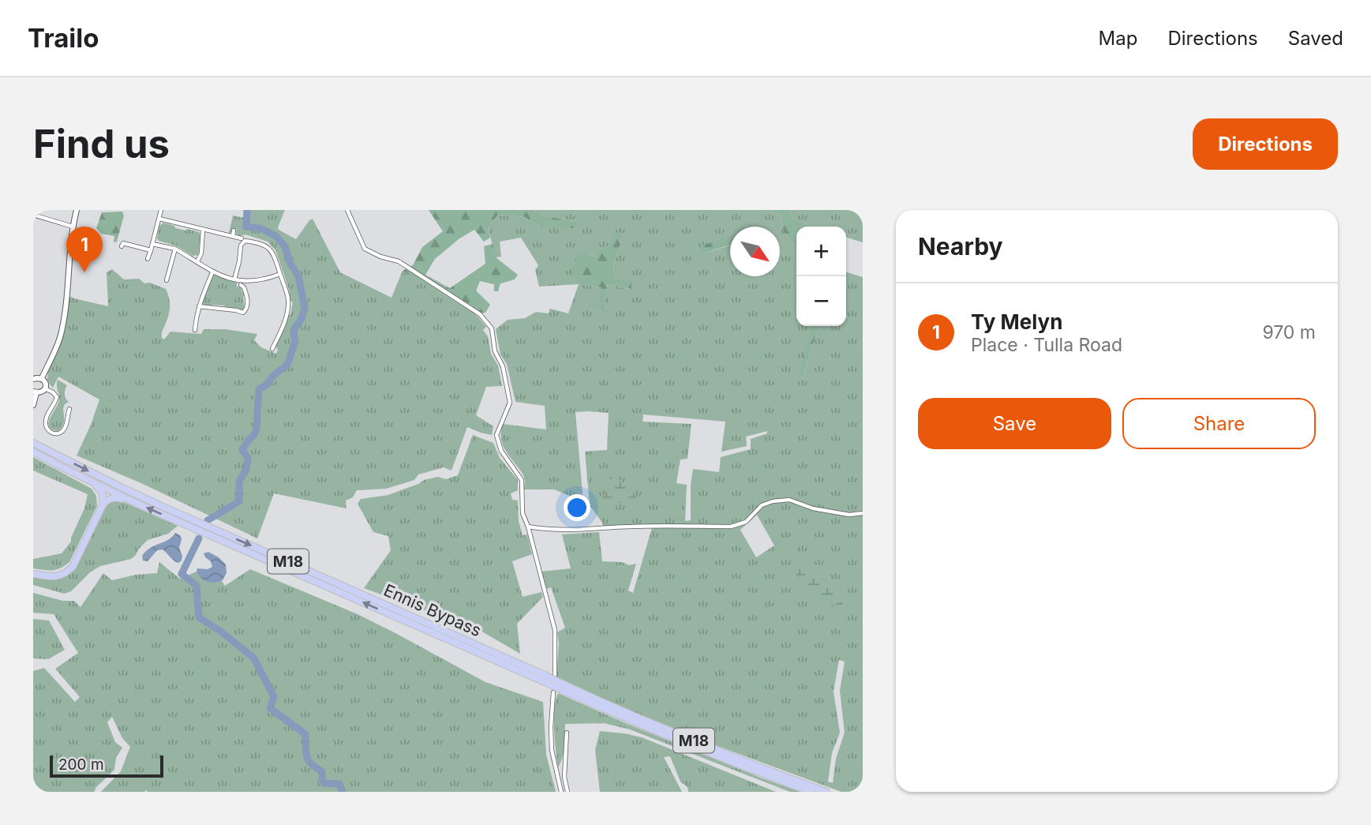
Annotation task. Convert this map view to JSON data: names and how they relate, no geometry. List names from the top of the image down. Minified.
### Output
{"streets":{"highway":["M18","Ennis Bypass"]},"scale_bar":"200 m","north":"bottom right","page":{"header":"Trailo","nav":["Map","Directions","Saved"],"buttons":["Directions",["Save","Share"]],"title":"Find us","heading":"Nearby","map_buttons":["+","−"],"pins":"1","list":[{"mark":"1","name":"Ty Melyn","note":"Place · Tulla Road","value":"970 m"}],"scale":"200 m"}}
